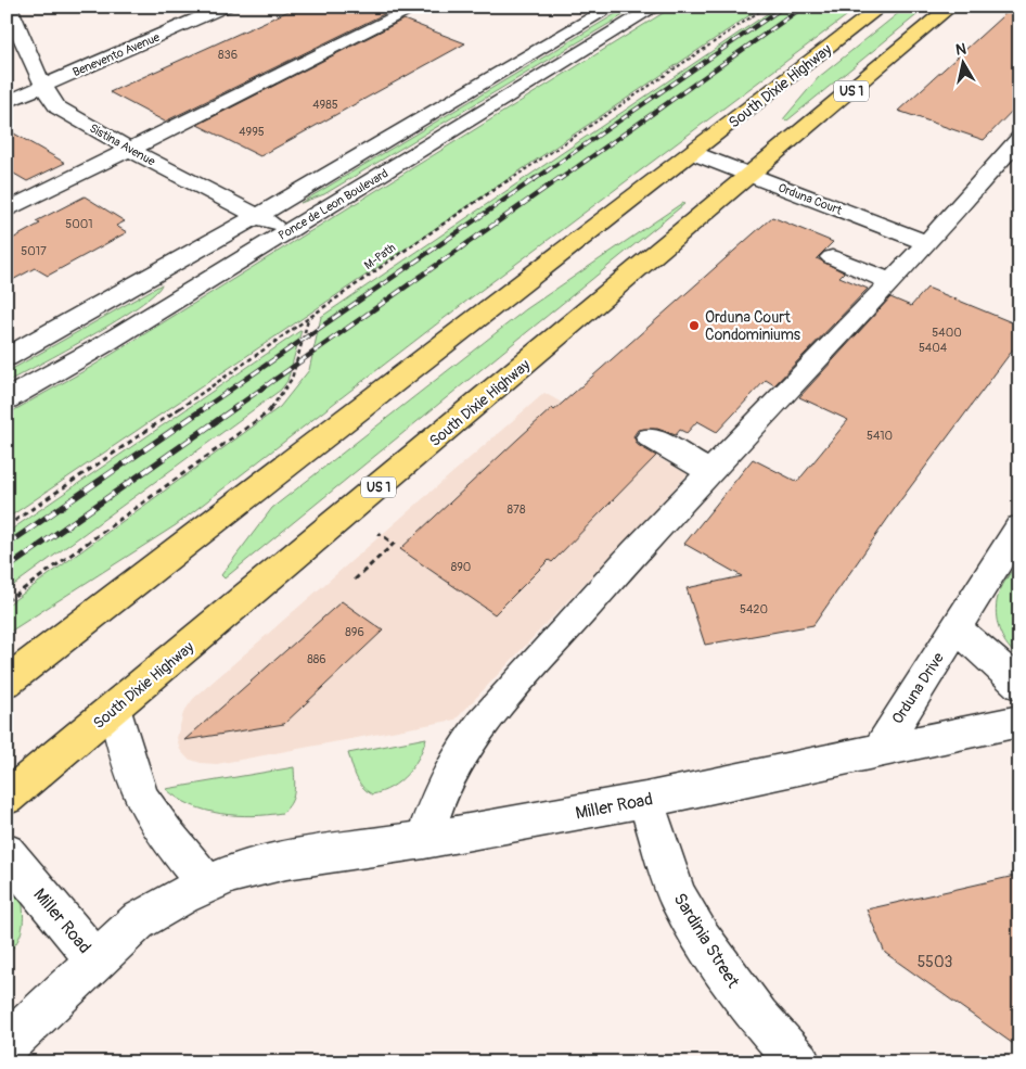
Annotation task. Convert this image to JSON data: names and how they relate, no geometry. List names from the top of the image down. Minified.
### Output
{"streets":{"highway":["South Dixie Highway","US 1"],"street":["Benevento Avenue","Sistina Avenue","Orduna Court","Ponce de Leon Boulevard","Orduna Drive","Miller Road","Sardinia Street"],"path":["M-Path"]},"crossings":[["Benevento Avenue","Sistina Avenue"],["South Dixie Highway","Orduna Court"],["Sistina Avenue","Ponce de Leon Boulevard"],["Orduna Drive","Miller Road"],["Miller Road","Sardinia Street"]],"places":["Orduna Court Condominiums"],"house_numbers":["836","4985","4995","5001","5017","5400","5404","5410","878","890","5420","896","886","5503"],"north":"top"}
